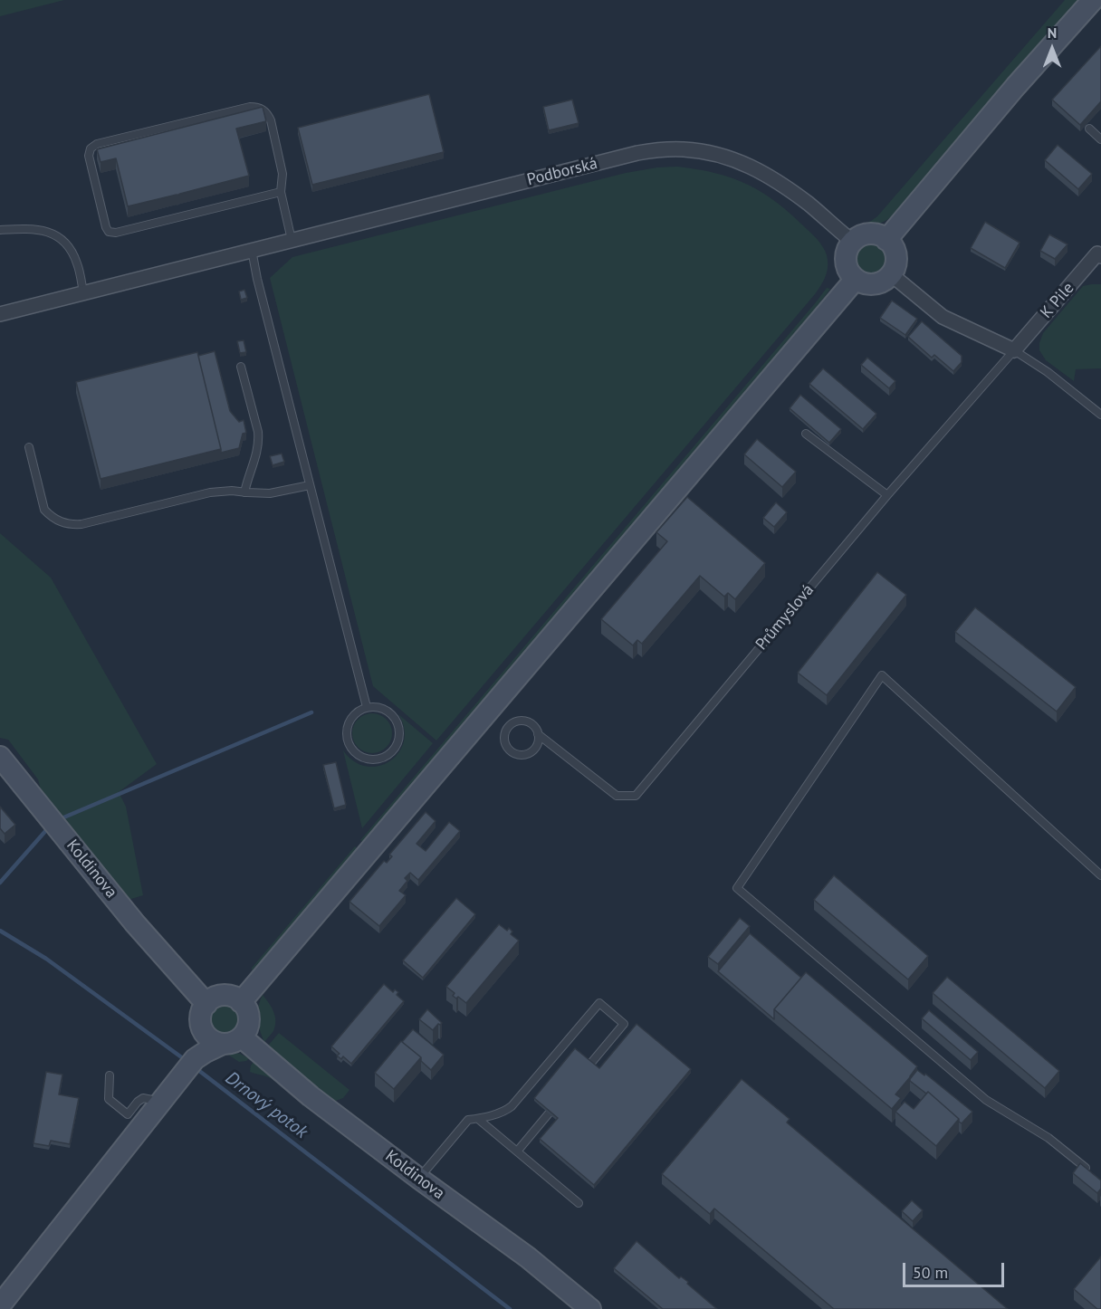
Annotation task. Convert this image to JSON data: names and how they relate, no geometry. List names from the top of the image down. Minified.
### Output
{"streets":{"main road":["Koldinova"],"street":["Podborská","K Pile"],"lane":["Průmyslová"]},"crossings":[["K Pile","Průmyslová"]],"water":["Drnový potok"],"scale_bar":"50 m","north":"top"}
